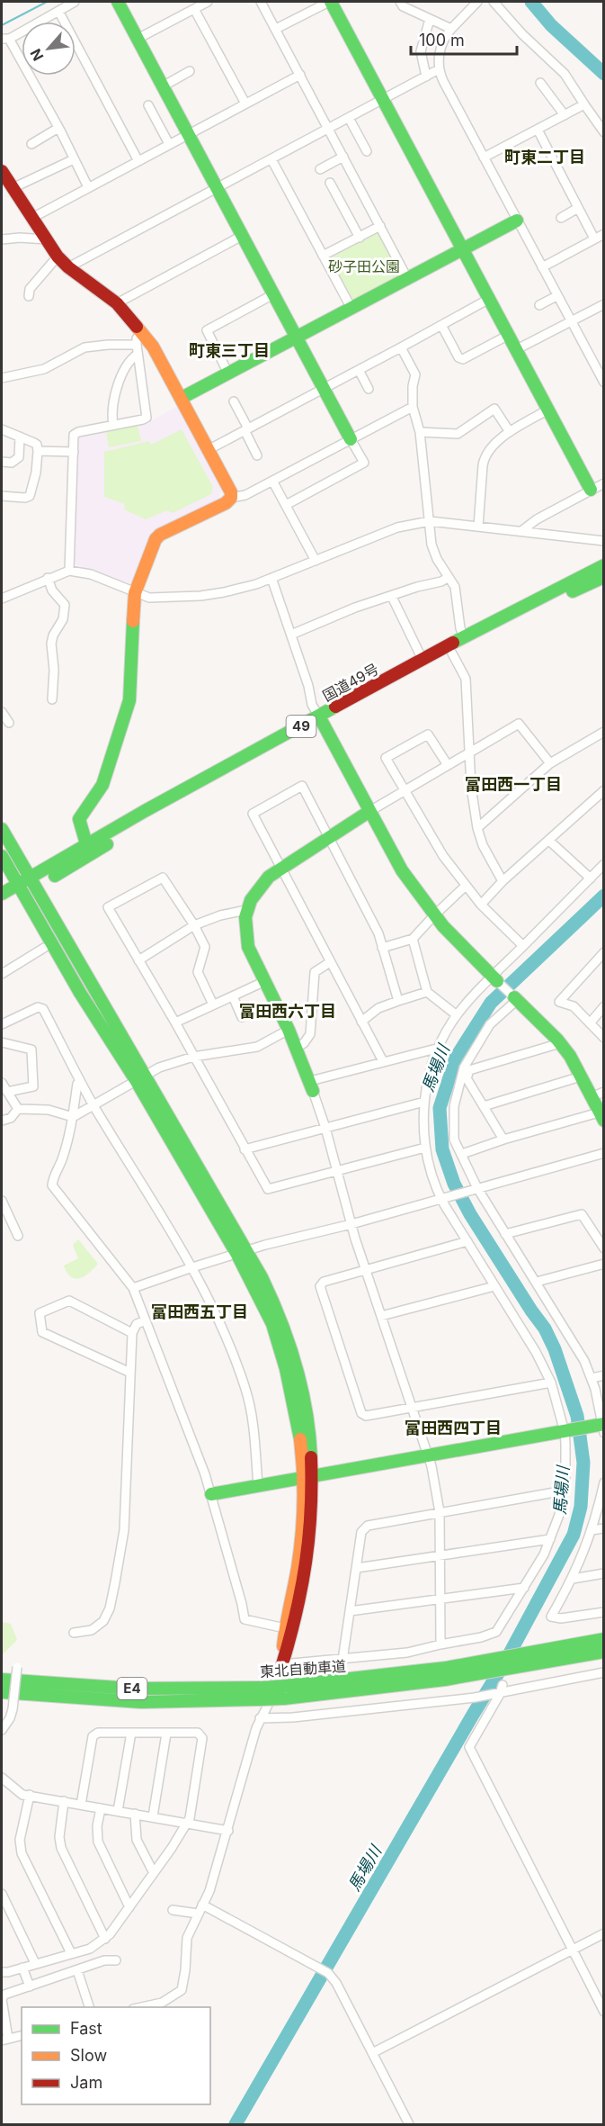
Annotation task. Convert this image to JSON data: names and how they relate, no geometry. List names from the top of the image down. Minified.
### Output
{"streets":{"main road":["国道49号","49","東北自動車道","E4"]},"districts":["町東二丁目","町東三丁目","富田西一丁目","富田西六丁目","富田西五丁目","富田西四丁目"],"water":["馬場川"],"parks":["砂子田公園"],"legend":["Fast","Slow","Jam"],"scale_bar":"100 m","north":"bottom left"}
